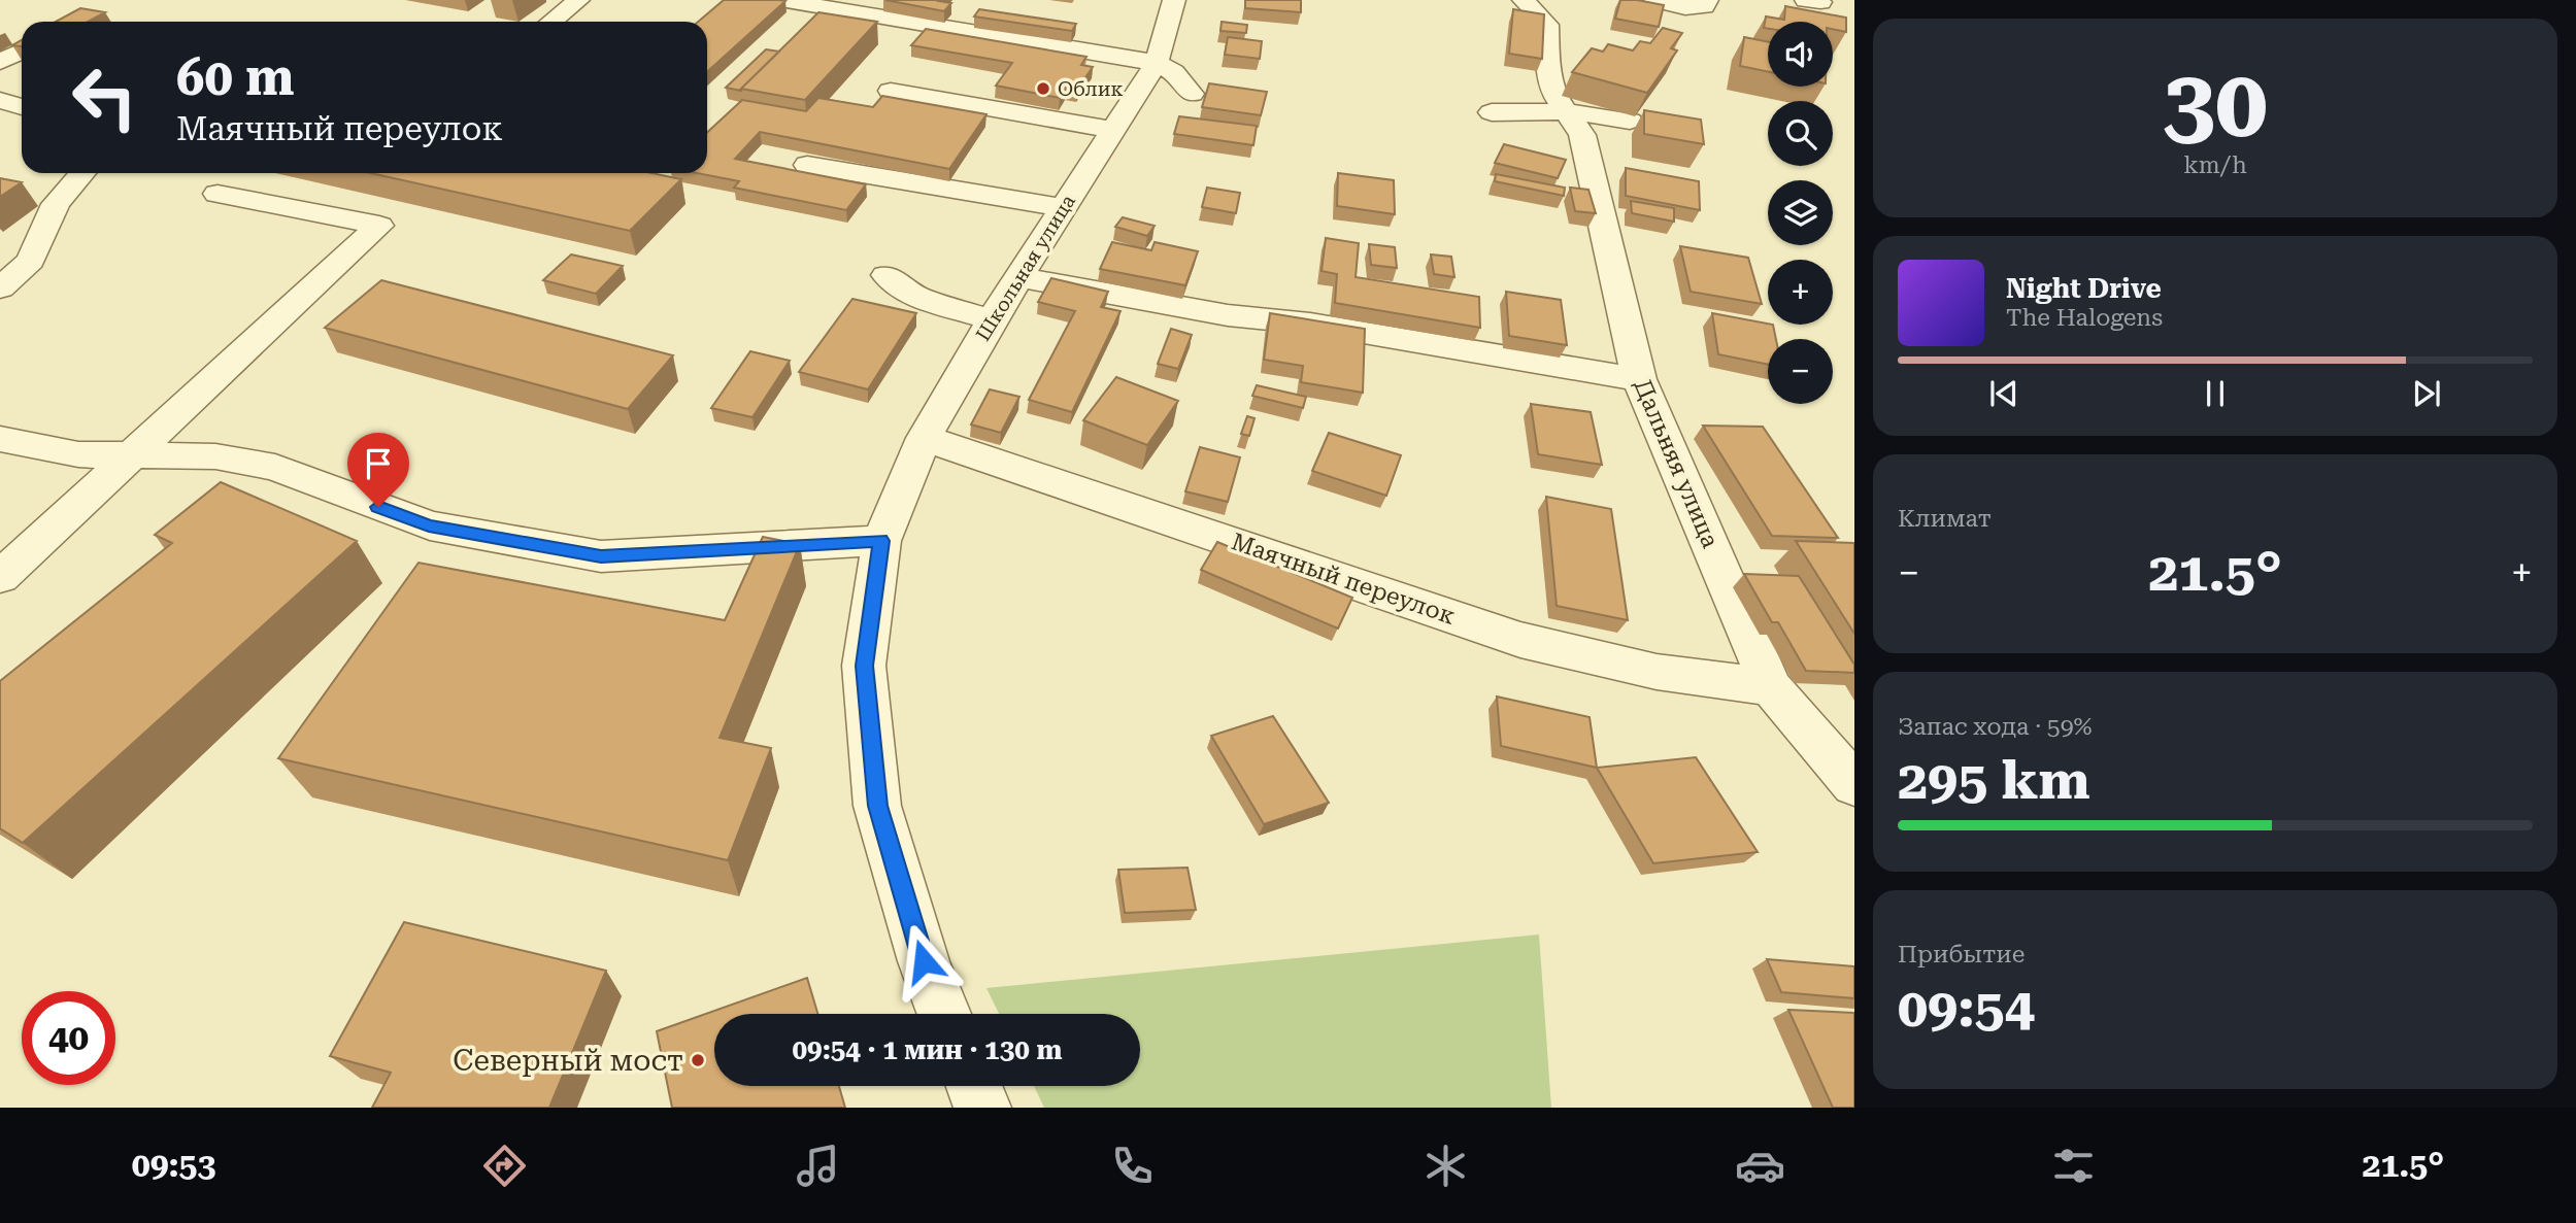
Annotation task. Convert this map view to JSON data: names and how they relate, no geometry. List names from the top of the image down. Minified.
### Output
{"streets":{"street":["Школьная улица","Дальняя улица","Маячный переулок"]},"crossings":[["Школьная улица","Маячный переулок"],["Дальняя улица","Маячный переулок"]],"places":["Облик","Северный мост"],"page":{"tile":[["30","km/h"],"Климат",["Запас хода · 59%","295 km"],["Прибытие","09:54"]],"map_buttons":["+","−"],"turn":["60 m","Маячный переулок"],"song":["Night Drive","The Halogens"],"heat":["−","21.5°","+"],"limit":"40","trip":"09:54 · 1 мин · 130 m","tabs":["09:53","21.5°"]}}
